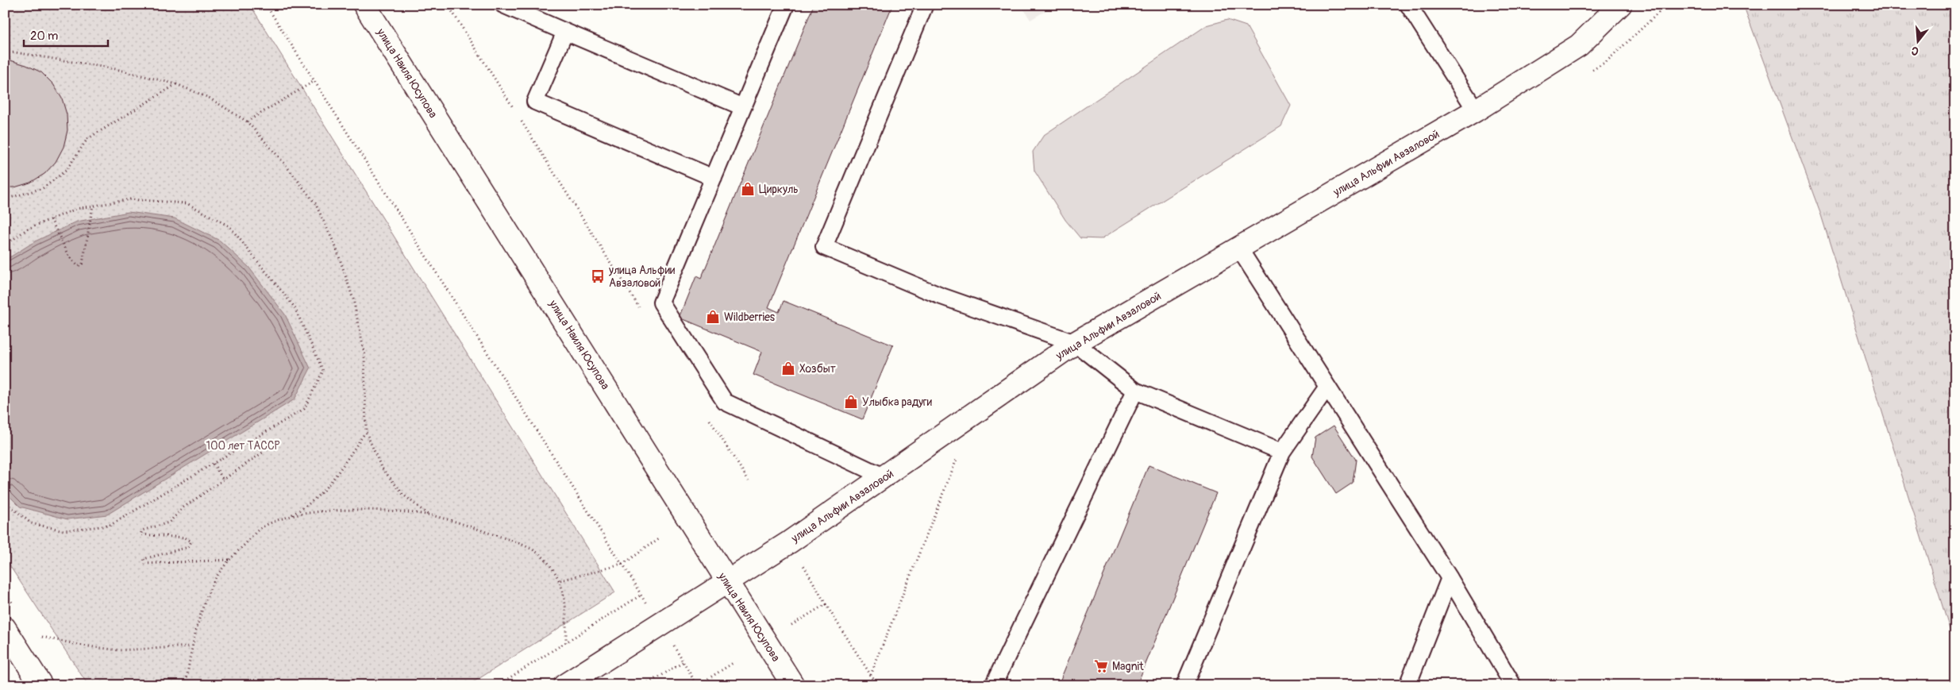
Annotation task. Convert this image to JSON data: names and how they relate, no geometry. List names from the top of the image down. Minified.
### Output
{"streets":{"street":["улица Наиля Юсупова","улица Альфии Авзаловой"]},"crossings":[["улица Наиля Юсупова","улица Альфии Авзаловой"]],"parks":["100 лет ТАССР"],"places":{"shop":["Циркуль","Wildberries","Хозбыт","Улыбка радуги"],"bus stop":["улица Альфии Авзаловой"],"supermarket":["Magnit"]},"scale_bar":"20 m","north":"bottom"}
